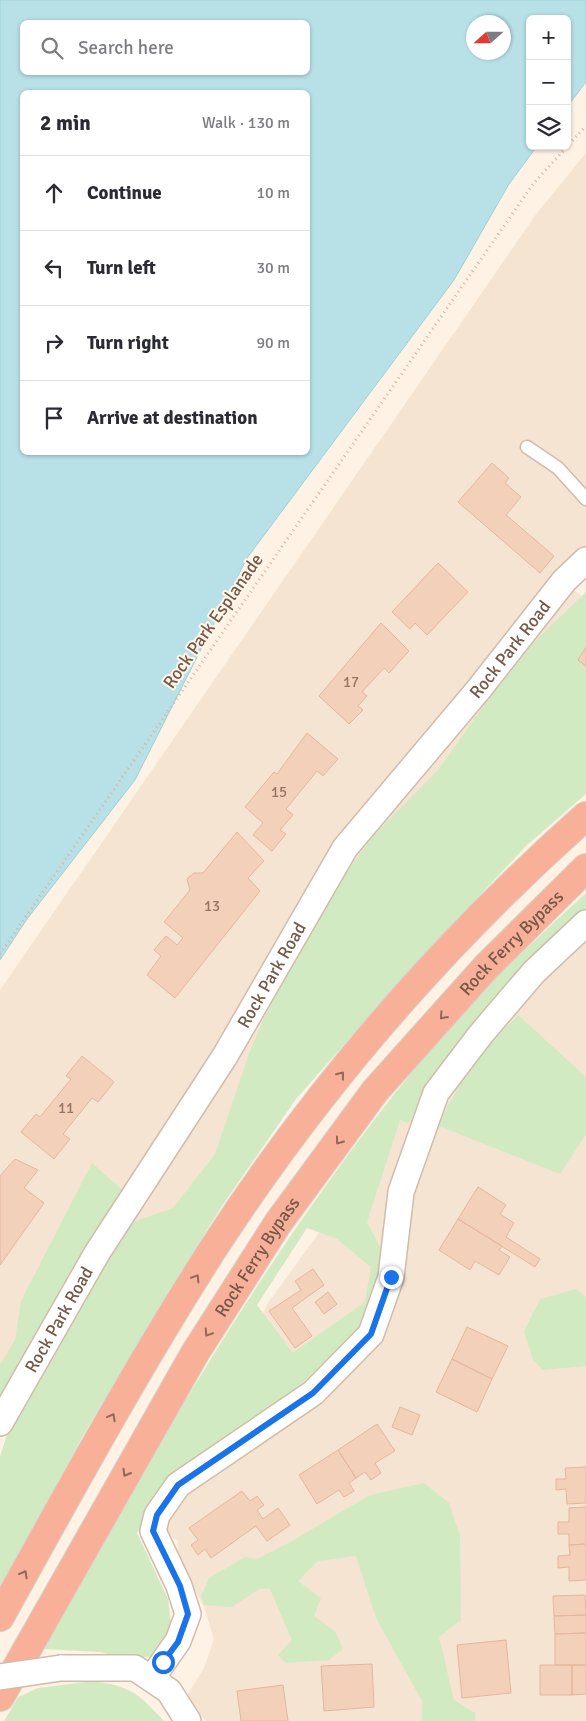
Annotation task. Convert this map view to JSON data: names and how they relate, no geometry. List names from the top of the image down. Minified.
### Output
{"streets":{"highway":["Rock Ferry Bypass"],"street":["Rock Park Road"],"path":["Rock Park Esplanade"]},"house_numbers":["17","15","13","11"],"north":"left","page":{"map_buttons":["+","−"],"search":"Search here","heading":["2 min","Walk · 130 m"],"list":[["Continue","10 m"],["Turn left","30 m"],["Turn right","90 m"],"Arrive at destination"]}}
